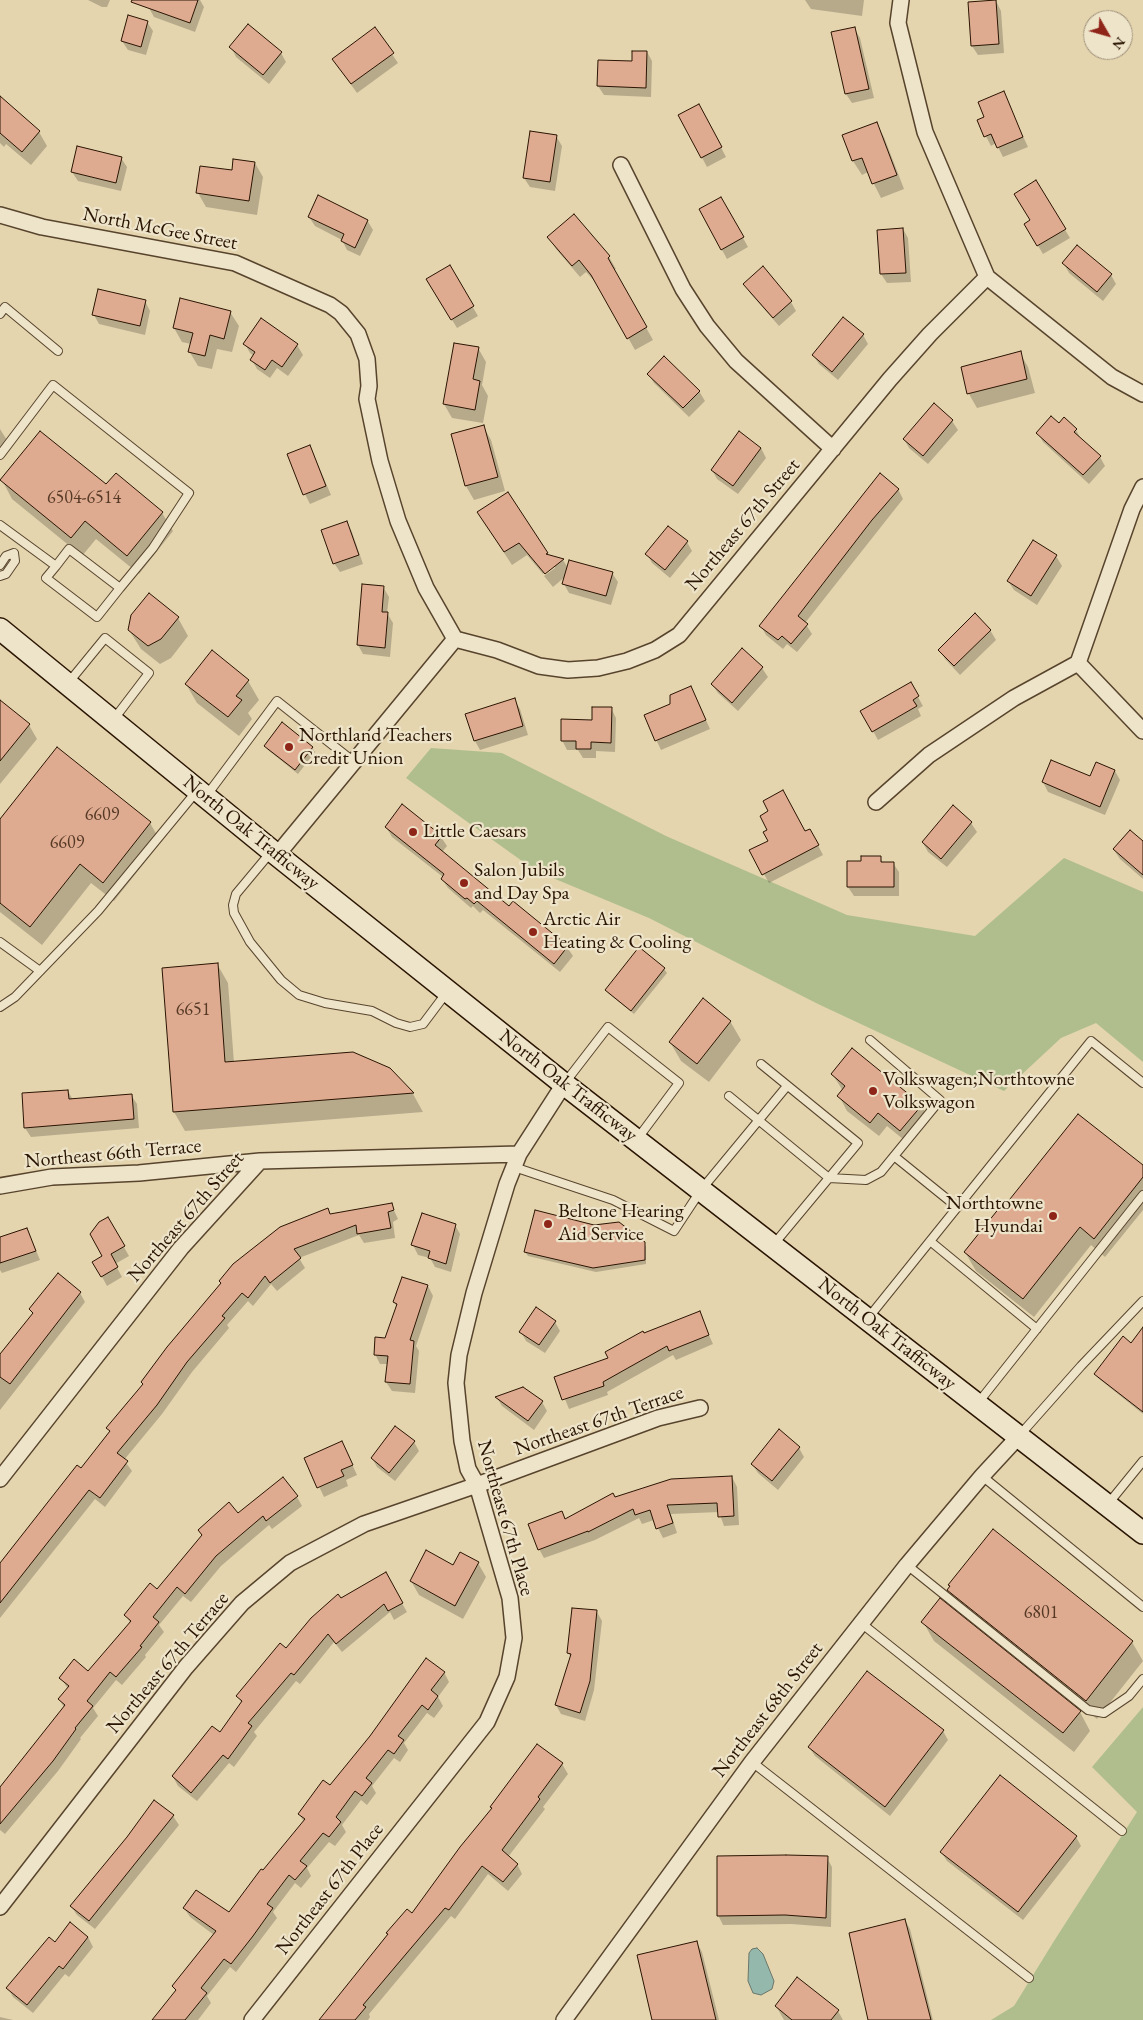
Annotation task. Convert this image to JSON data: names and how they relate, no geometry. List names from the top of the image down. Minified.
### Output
{"streets":{"main road":["North Oak Trafficway"],"street":["North McGee Street","Northeast 67th Street","Northeast 66th Terrace","Northeast 67th Terrace","Northeast 67th Place","Northeast 68th Street"]},"crossings":[["North McGee Street","Northeast 67th Street"],["Northeast 67th Street","Northeast 66th Terrace"],["Northeast 67th Street","Northeast 67th Place"],["North Oak Trafficway","Northeast 67th Place"],["North Oak Trafficway","Northeast 68th Street"],["Northeast 67th Terrace","Northeast 67th Place"]],"places":["Northland Teachers Credit Union","Little Caesars","Salon Jubils and Day Spa","Arctic Air Heating & Cooling","Volkswagen;Northtowne Volkswagon","Northtowne Hyundai","Beltone Hearing Aid Service"],"house_numbers":["6504-6514","6609","6609","6651","6801"],"north":"bottom right"}
